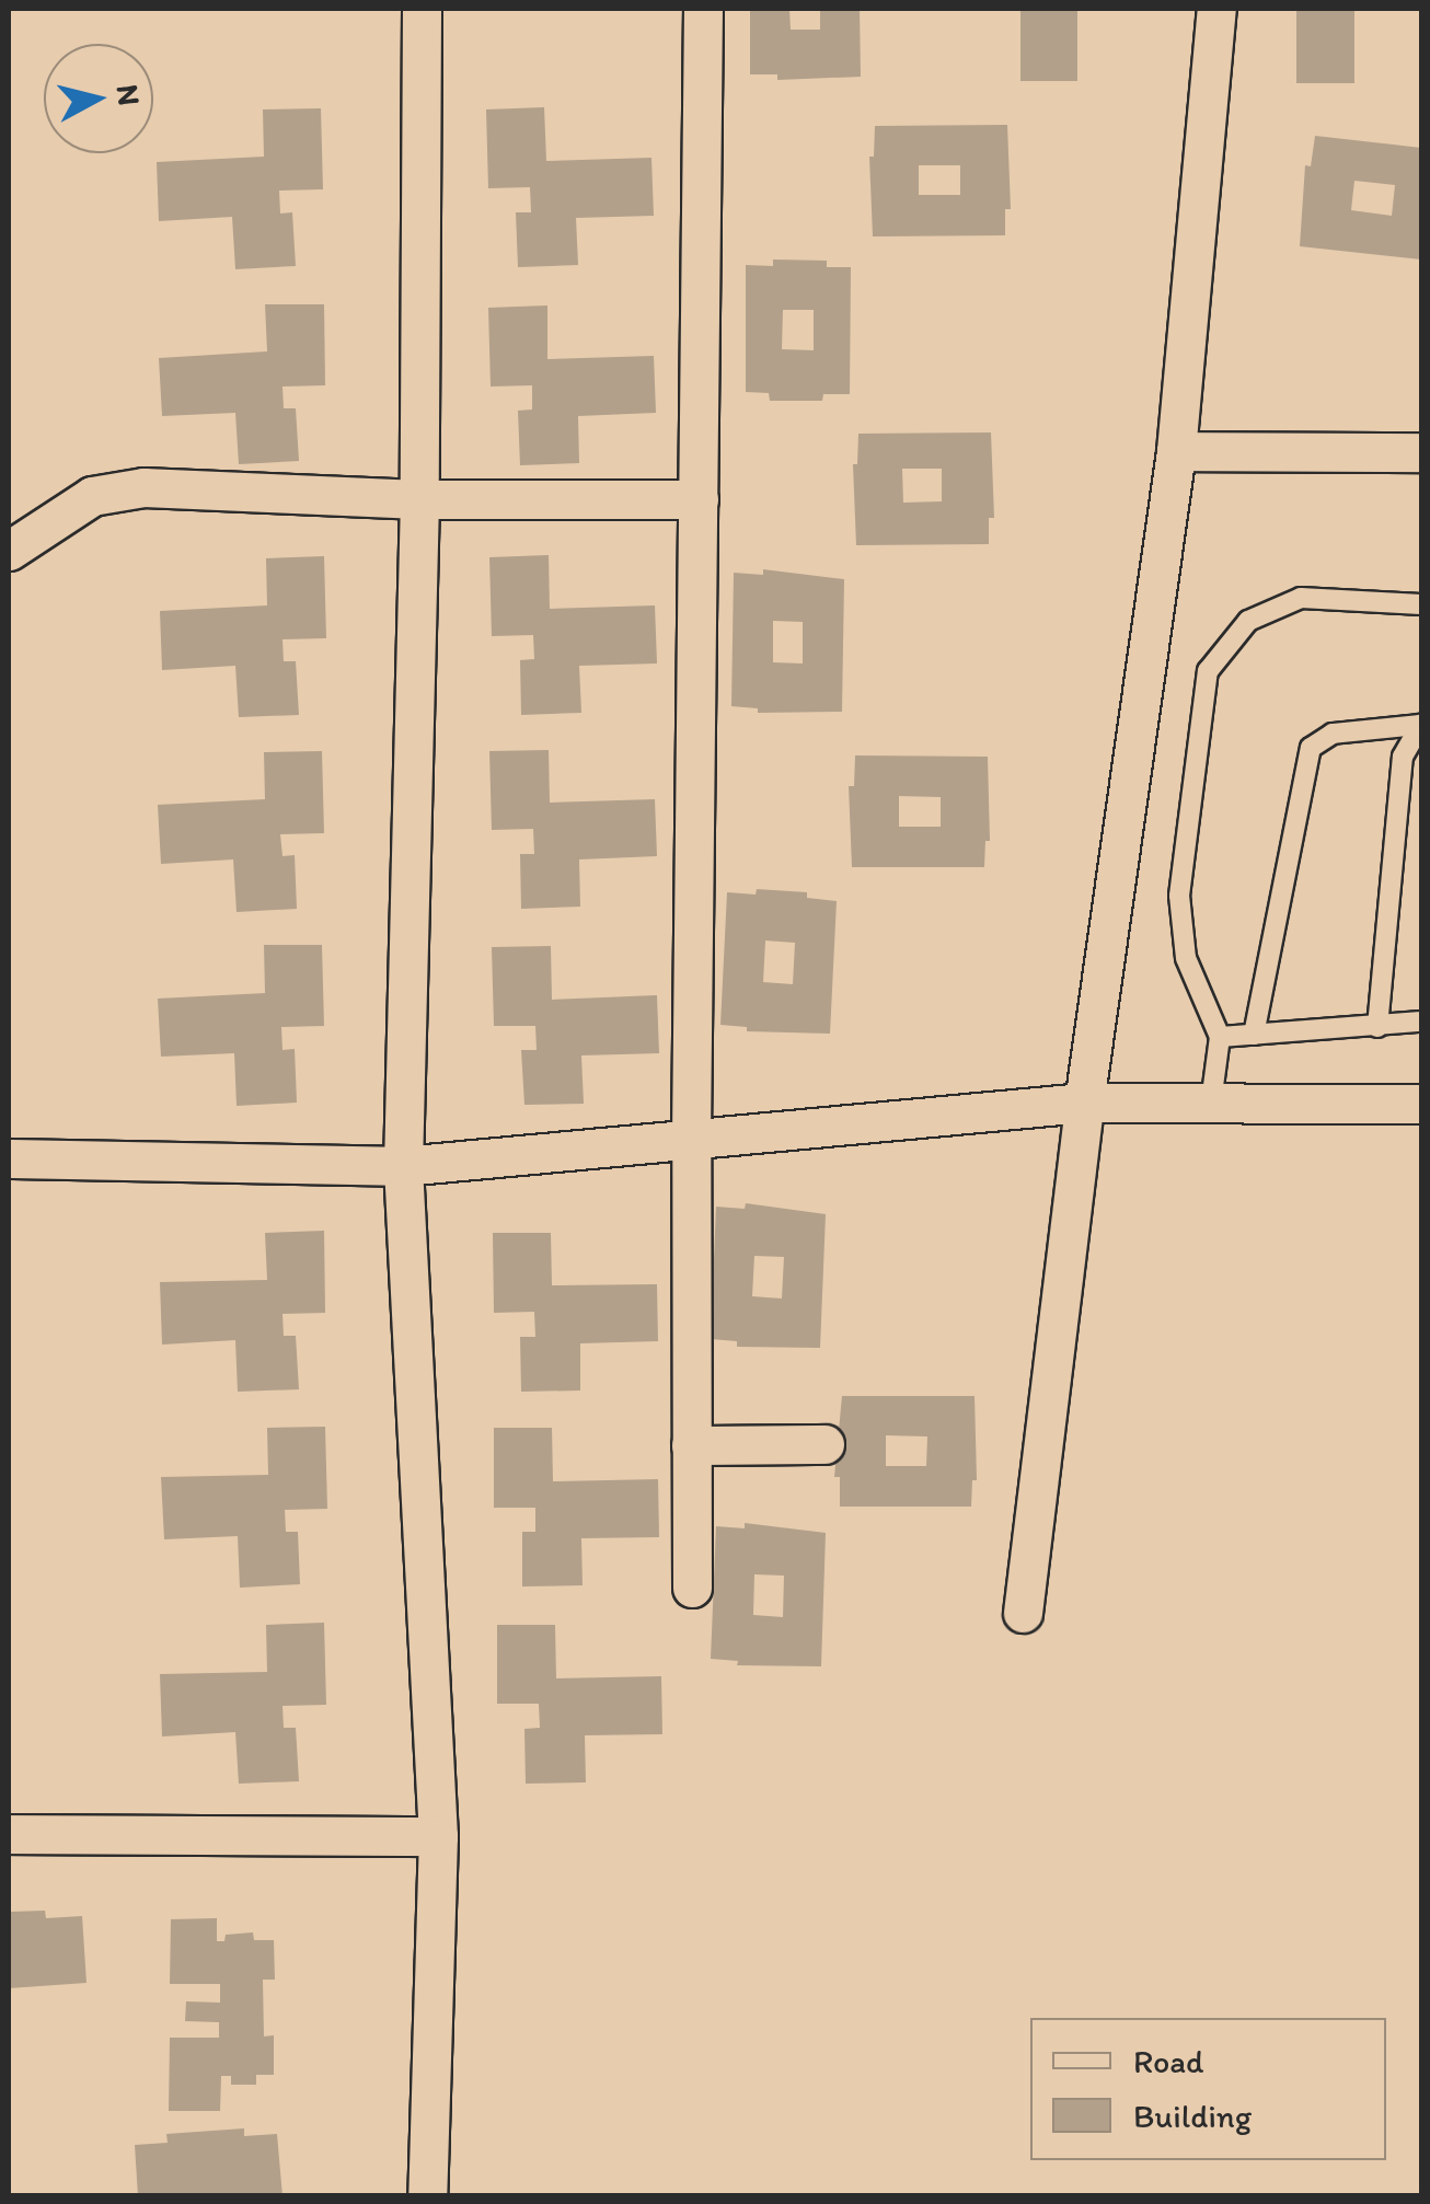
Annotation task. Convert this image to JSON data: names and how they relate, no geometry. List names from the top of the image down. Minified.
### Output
{"legend":["Road","Building"],"north":"right"}
